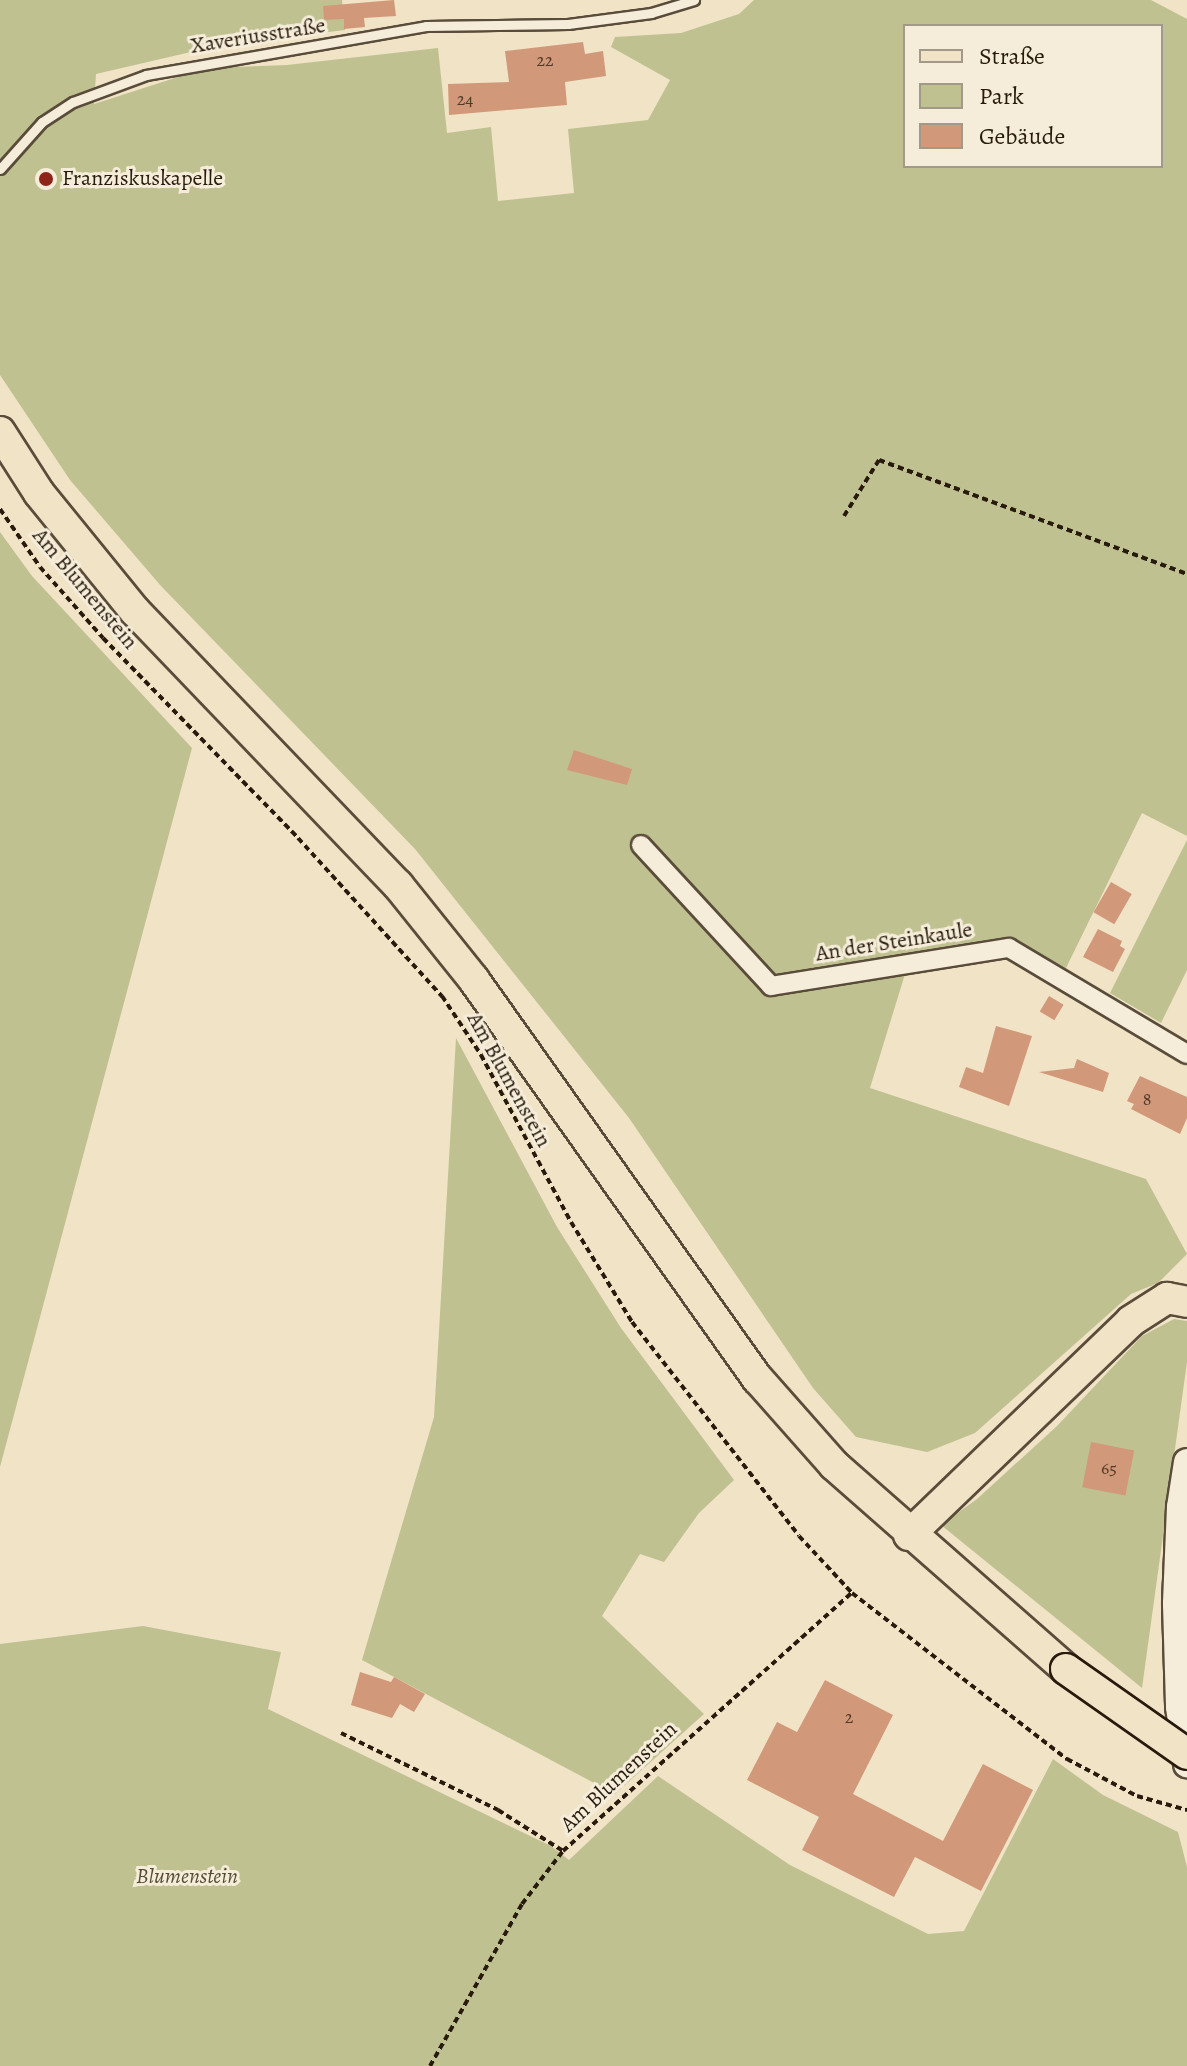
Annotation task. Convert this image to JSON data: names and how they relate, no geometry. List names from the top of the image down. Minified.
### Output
{"streets":{"street":["An der Steinkaule"],"lane":["Xaveriusstraße"],"path":["Am Blumenstein"]},"parks":["Blumenstein"],"places":["Franziskuskapelle"],"house_numbers":["22","24","8","65","2"],"legend":["Straße","Park","Gebäude"]}
